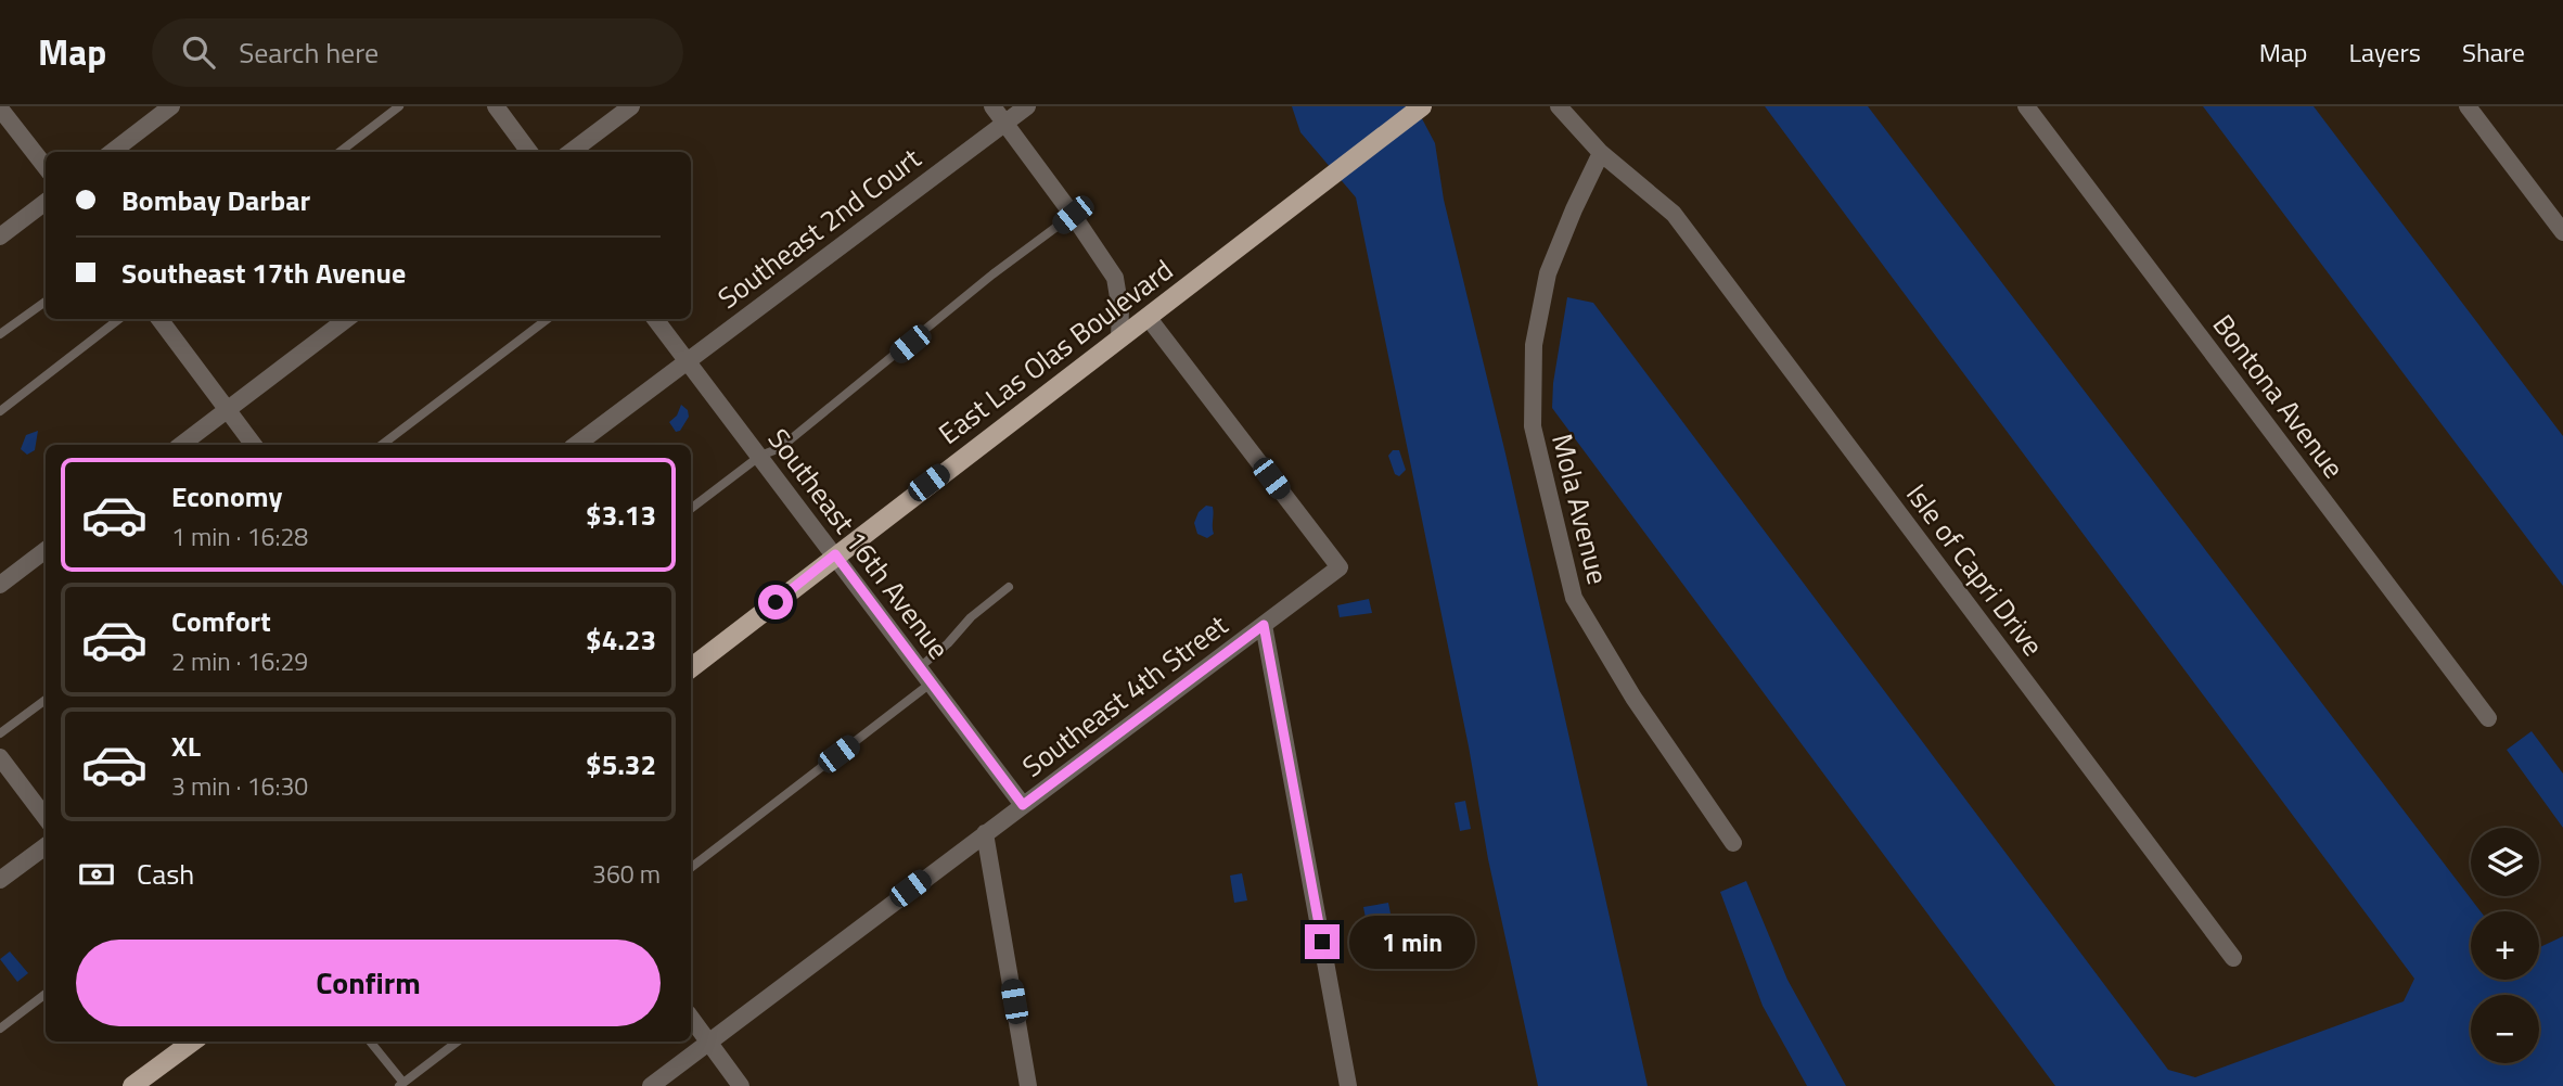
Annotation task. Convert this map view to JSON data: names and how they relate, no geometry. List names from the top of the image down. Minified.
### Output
{"streets":{"main road":["East Las Olas Boulevard"],"street":["Southeast 2nd Court","Bontona Avenue","Mola Avenue","Southeast 16th Avenue","Isle of Capri Drive","Southeast 4th Street"]},"crossings":[["Southeast 2nd Court","Southeast 16th Avenue"],["East Las Olas Boulevard","Southeast 16th Avenue"],["East Las Olas Boulevard","Southeast 4th Street"],["Mola Avenue","Isle of Capri Drive"],["Southeast 16th Avenue","Southeast 4th Street"]],"page":{"header":"Map","search":"Search here","nav":["Map","Layers","Share"],"banner":["Bombay Darbar","Southeast 17th Avenue"],"list":[{"name":"Economy","note":"1 min · 16:28","value":"$3.13"},{"name":"Comfort","note":"2 min · 16:29","value":"$4.23"},{"name":"XL","note":"3 min · 16:30","value":"$5.32"}],"map_buttons":["+","−"],"pay":["Cash","360 m"],"bubble":"1 min","buttons":"Confirm"}}
